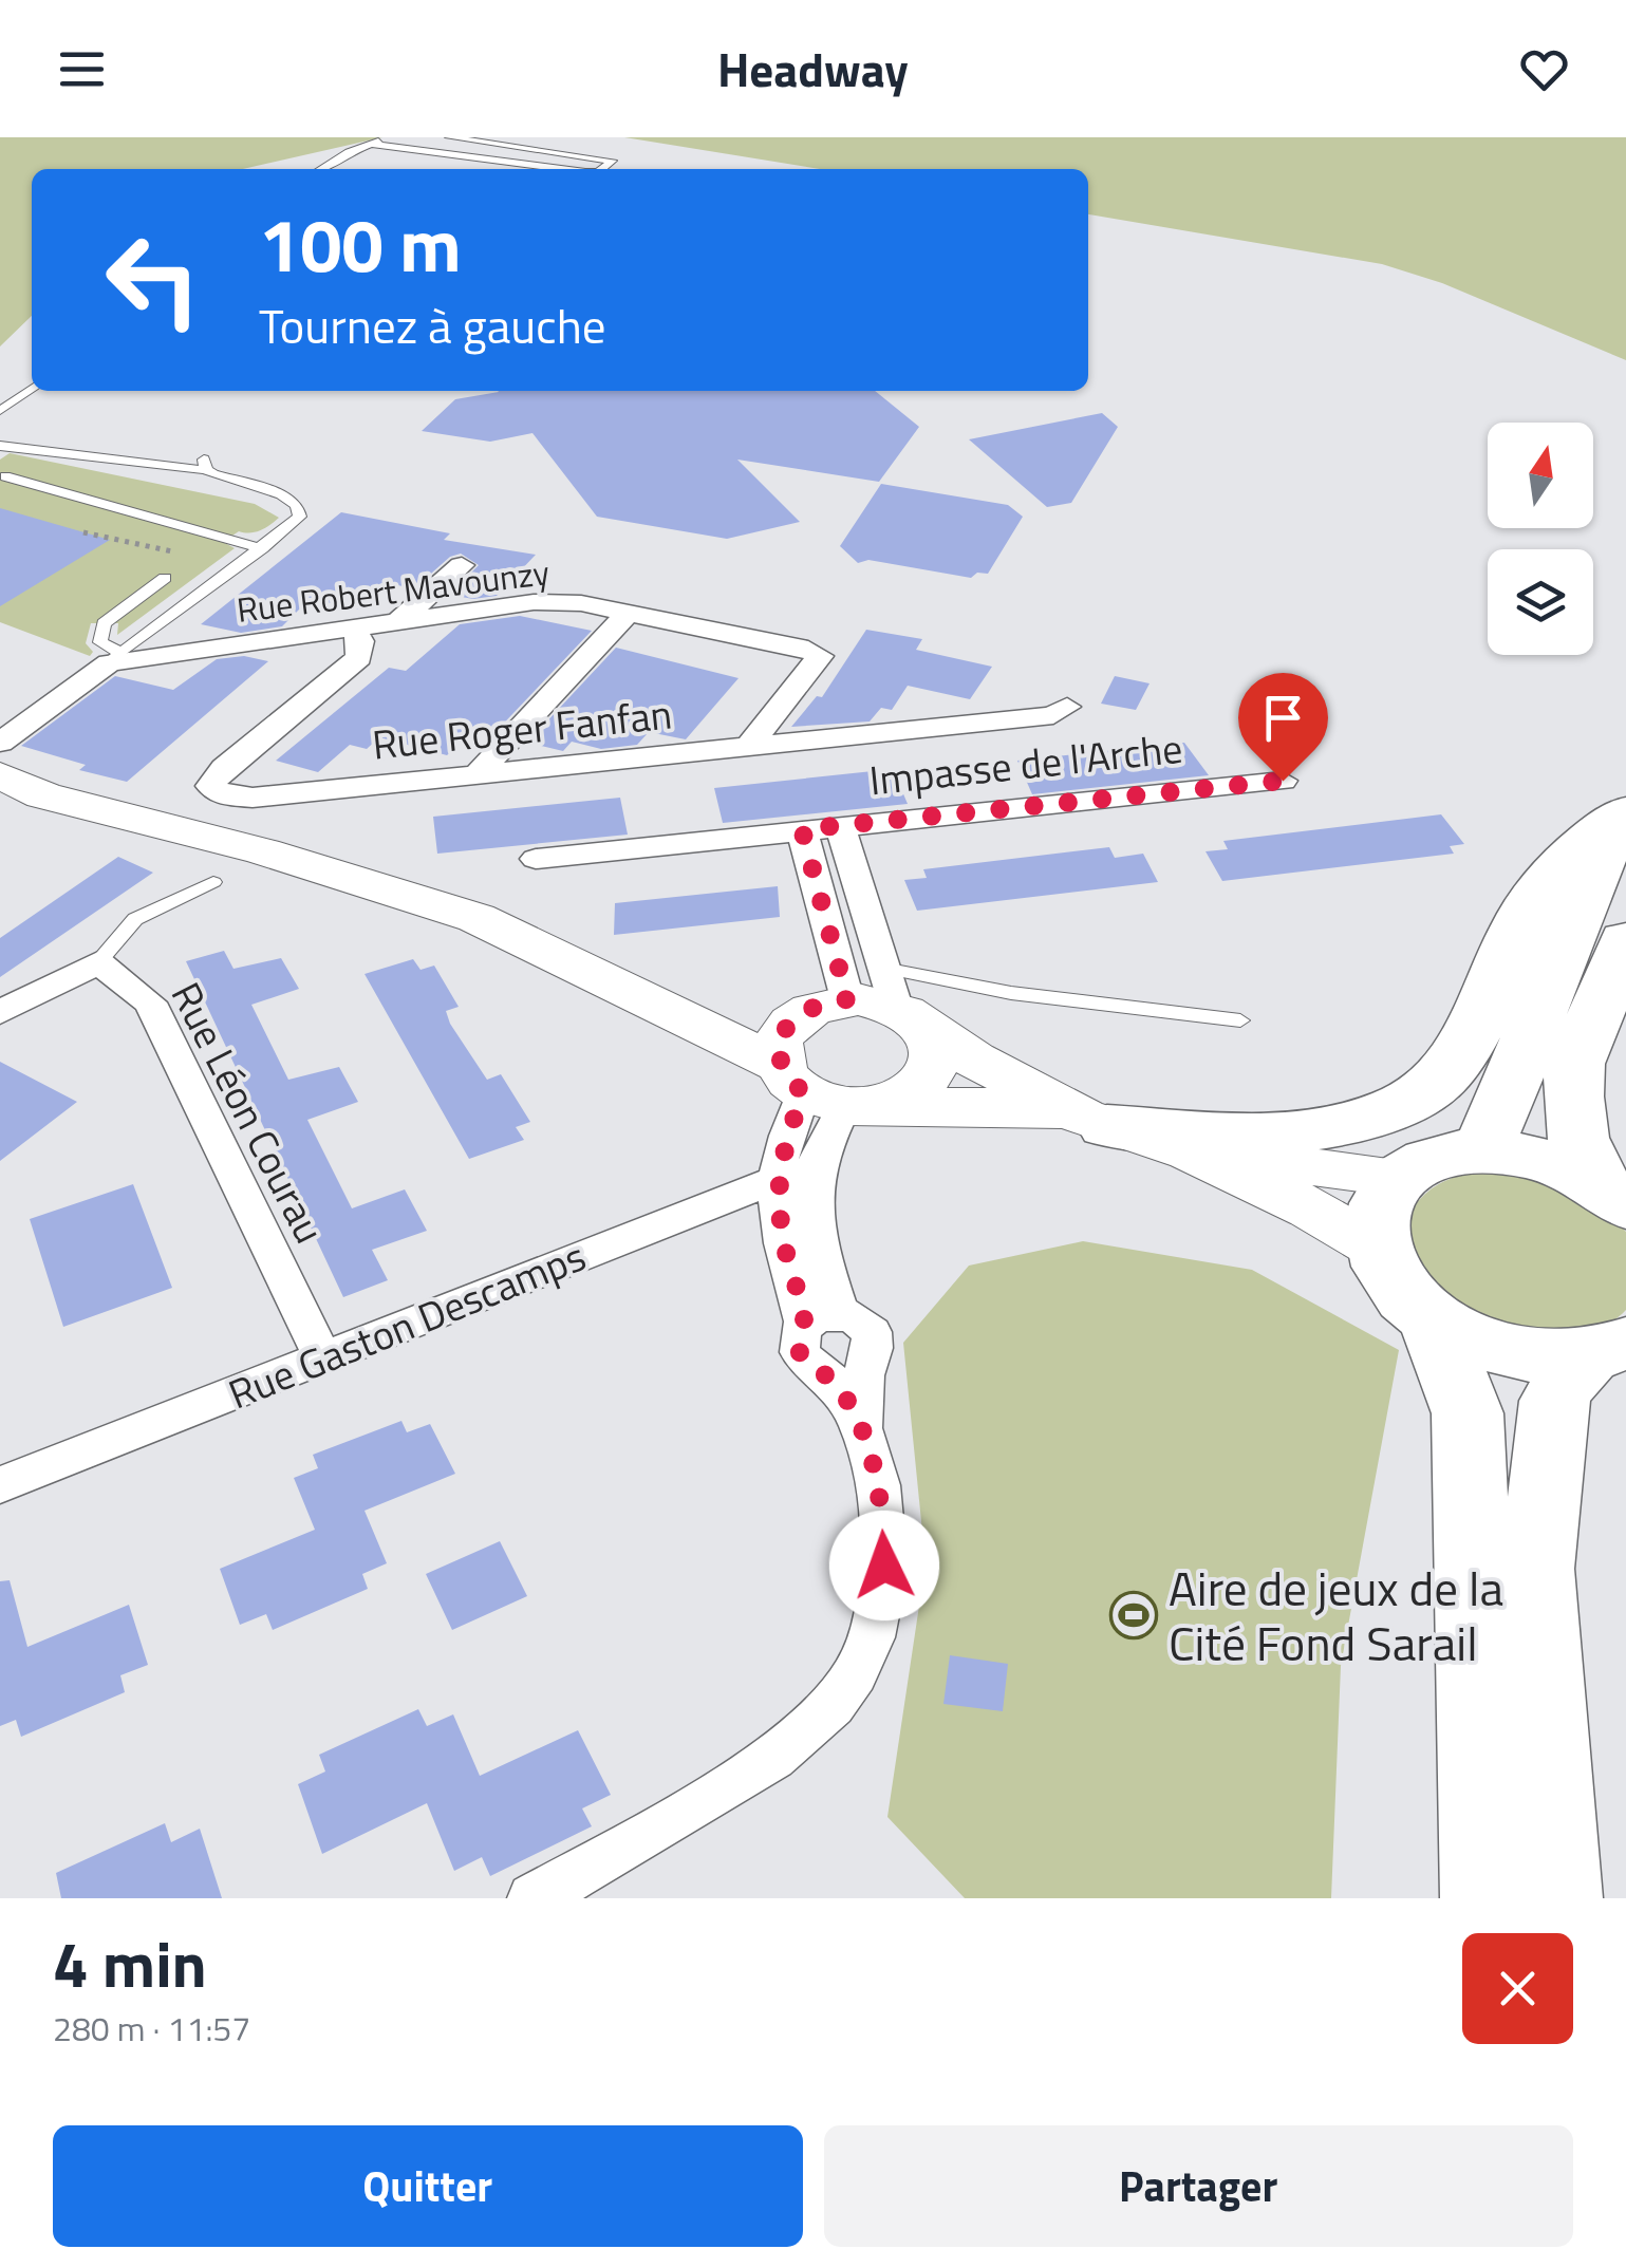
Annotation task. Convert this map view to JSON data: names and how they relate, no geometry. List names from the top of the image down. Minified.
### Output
{"streets":{"street":["Rue Robert Mavounzy","Rue Roger Fanfan","Impasse de l'Arche","Rue Léon Courau","Rue Gaston Descamps"]},"crossings":[["Rue Robert Mavounzy","Rue Roger Fanfan"],["Rue Léon Courau","Rue Gaston Descamps"]],"places":{"sports":["Aire de jeux de la Cité Fond Sarail"]},"north":"top","page":{"header":"Headway","turn":["100 m","Tournez à gauche"],"heading":["4 min","280 m · 11:57"],"buttons":["Quitter","Partager"]}}
